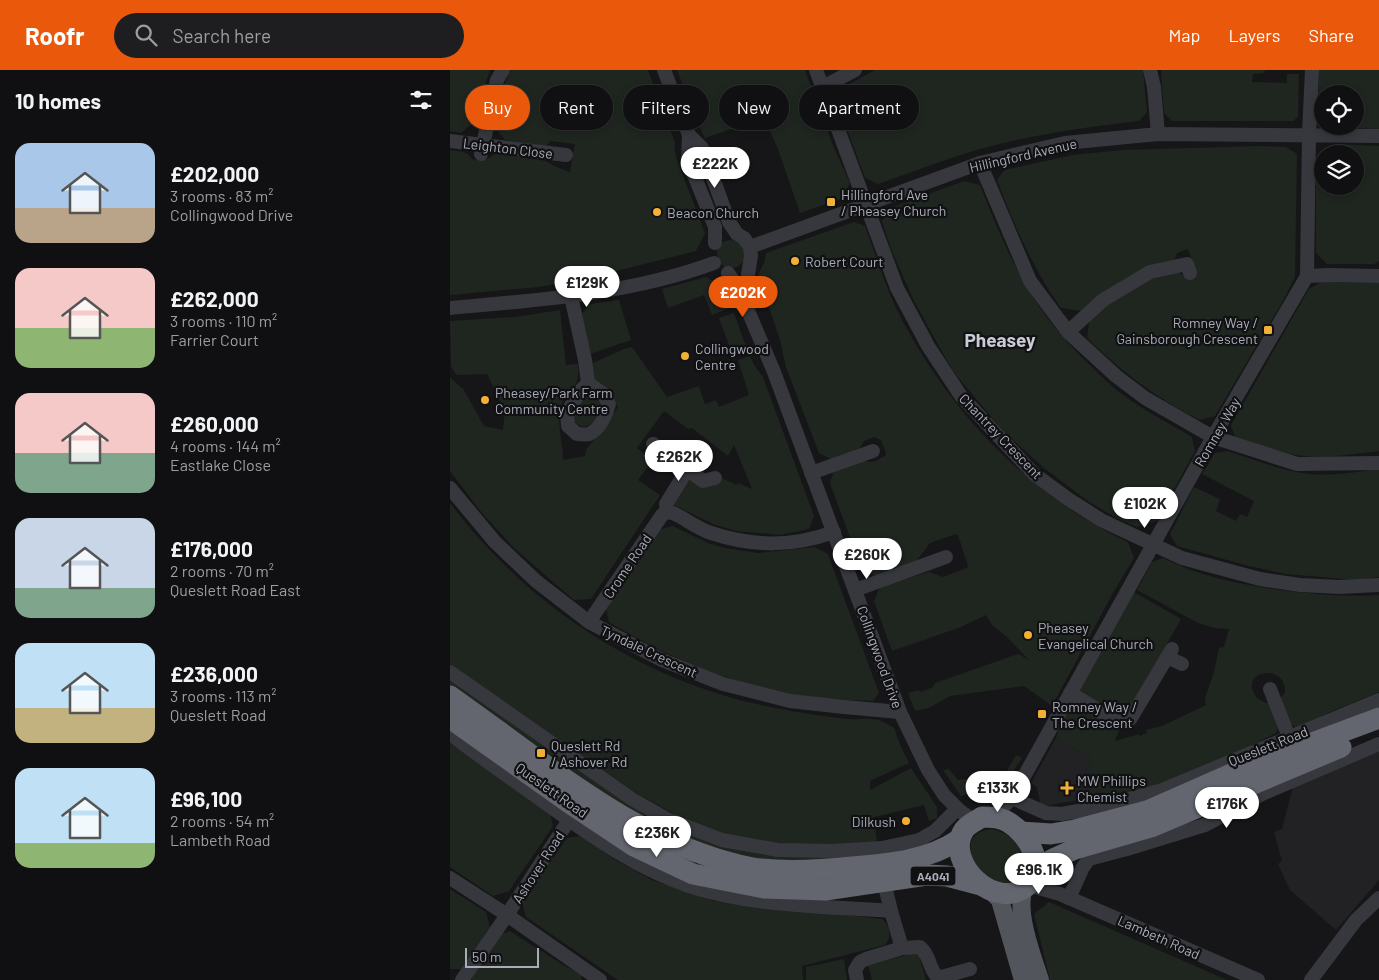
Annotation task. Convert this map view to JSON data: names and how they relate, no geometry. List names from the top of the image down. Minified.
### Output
{"streets":{"highway":["Queslett Road","A4041"],"street":["Leighton Close","Hillingford Avenue","Romney Way","Chantrey Crescent","Crome Road","Tyndale Crescent","Collingwood Drive","Ashover Road","Lambeth Road"]},"crossings":[["Hillingford Avenue","Chantrey Crescent"],["Hillingford Avenue","Collingwood Drive"],["Romney Way","Chantrey Crescent"],["Romney Way","Collingwood Drive"],["Romney Way","Queslett Road"],["Romney Way","Lambeth Road"],["Crome Road","Tyndale Crescent"],["Tyndale Crescent","Collingwood Drive"],["Collingwood Drive","Queslett Road"],["Collingwood Drive","Lambeth Road"],["Queslett Road","Ashover Road"],["Queslett Road","Lambeth Road"]],"districts":["Pheasey"],"places":{"transit":["Hillingford Ave / Pheasey Church","Romney Way / Gainsborough Crescent","Romney Way / The Crescent","Queslett Rd / Ashover Rd"],"other":["Beacon Church","Robert Court","Collingwood Centre","Pheasey/Park Farm Community Centre","Pheasey Evangelical Church","Dilkush"],"health":["MW Phillips Chemist"]},"scale_bar":"50 m","page":{"header":"Roofr","search":"Search here","nav":["Map","Layers","Share"],"heading":"10 homes","chip":["Buy","Rent","Filters","New","Apartment"],"list":[{"name":"£202,000","note":"3 rooms · 83 m² · Collingwood Drive"},{"name":"£262,000","note":"3 rooms · 110 m² · Farrier Court"},{"name":"£260,000","note":"4 rooms · 144 m² · Eastlake Close"},{"name":"£176,000","note":"2 rooms · 70 m² · Queslett Road East"},{"name":"£236,000","note":"3 rooms · 113 m² · Queslett Road"},{"name":"£96,100","note":"2 rooms · 54 m² · Lambeth Road"}],"price":["£222K","£129K","£202K","£262K","£102K","£260K","£133K","£176K","£236K","£96.1K"],"scale":"50 m"}}
